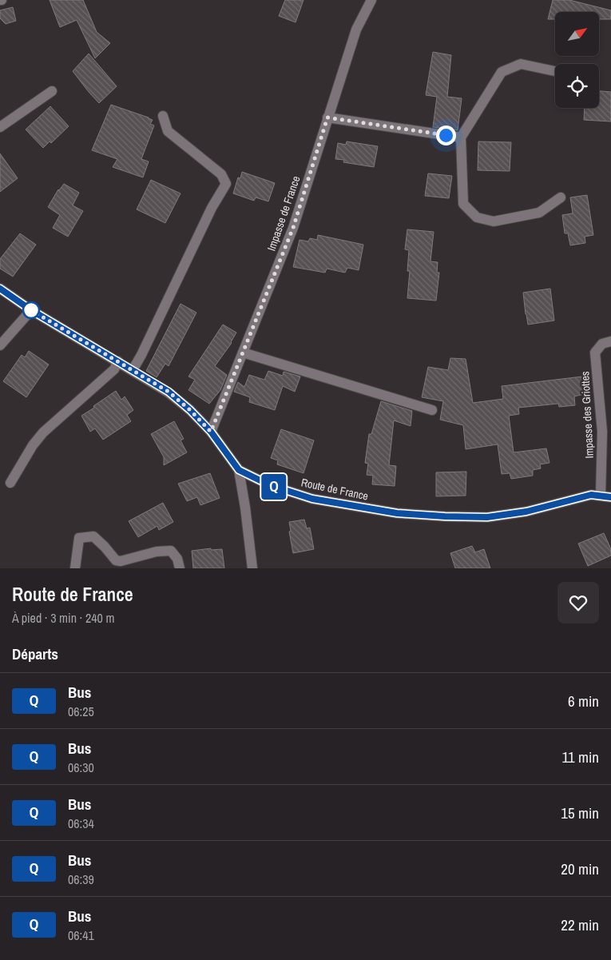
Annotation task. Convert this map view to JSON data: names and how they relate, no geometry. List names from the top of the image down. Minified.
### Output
{"streets":{"street":["Impasse de France","Impasse des Griottes","Route de France"]},"crossings":[["Impasse de France","Route de France"],["Impasse des Griottes","Route de France"]],"lines":["bus line Q"],"north":"top right","page":{"on_map":"Q","heading":[["Route de France","À pied · 3 min · 240 m"],"Départs"],"list":[{"mark":"Q","name":"Bus","note":"06:25","value":"6 min"},{"mark":"Q","name":"Bus","note":"06:30","value":"11 min"},{"mark":"Q","name":"Bus","note":"06:34","value":"15 min"},{"mark":"Q","name":"Bus","note":"06:39","value":"20 min"},{"mark":"Q","name":"Bus","note":"06:41","value":"22 min"}]}}
